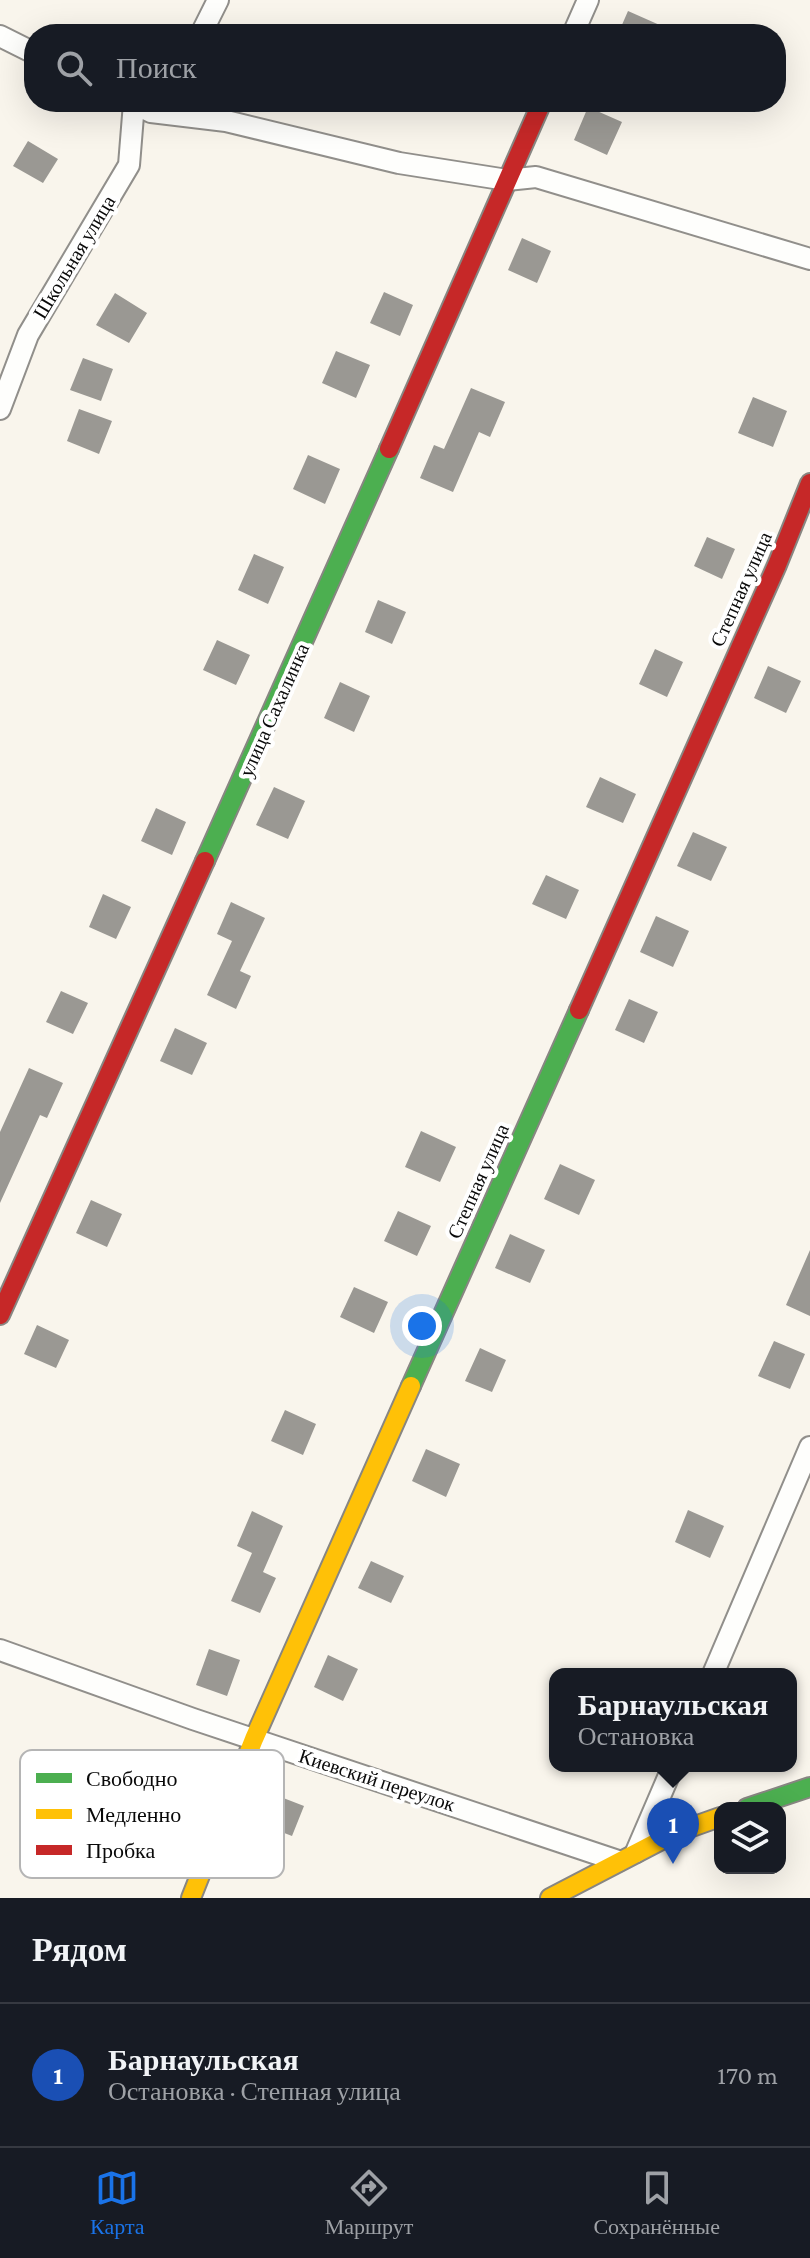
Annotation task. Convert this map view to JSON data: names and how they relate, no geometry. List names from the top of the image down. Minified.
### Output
{"streets":{"street":["Школьная улица","Степная улица","улица Сахалинка","Киевский переулок"]},"crossings":[["Степная улица","Киевский переулок"]],"legend":["Свободно","Медленно","Пробка"],"page":{"search":"Поиск","popup":["Барнаульская","Остановка"],"pins":"1","heading":"Рядом","list":[{"mark":"1","name":"Барнаульская","note":"Остановка · Степная улица","value":"170 m"}],"nav":["Карта","Маршрут","Сохранённые"]}}
